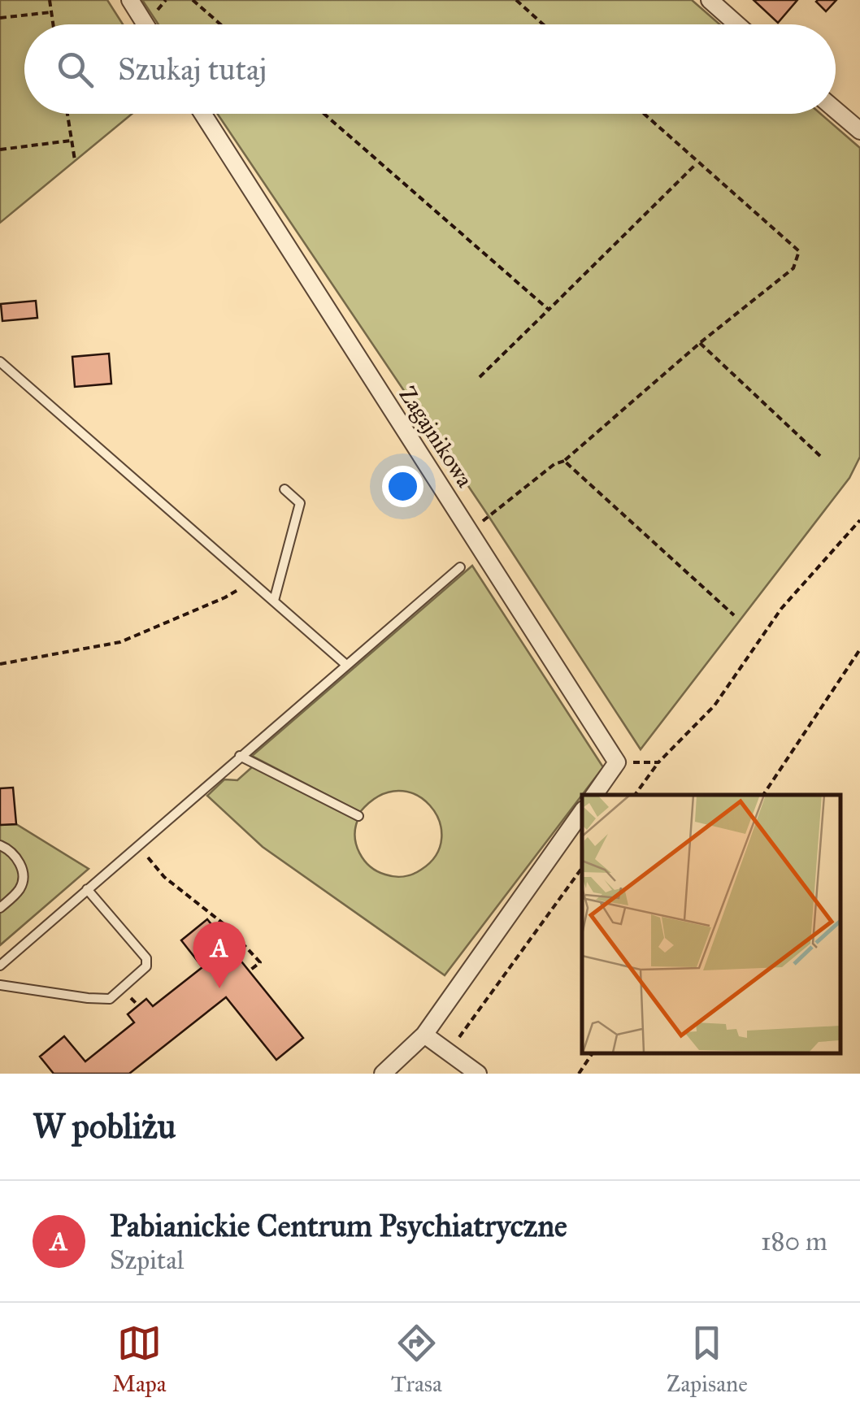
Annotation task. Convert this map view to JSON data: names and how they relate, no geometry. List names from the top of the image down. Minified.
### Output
{"streets":{"street":["Zagajnikowa"]},"page":{"search":"Szukaj tutaj","pins":"A","heading":"W pobliżu","list":[{"mark":"A","name":"Pabianickie Centrum Psychiatryczne","note":"Szpital","value":"180 m"}],"nav":["Mapa","Trasa","Zapisane"]}}
